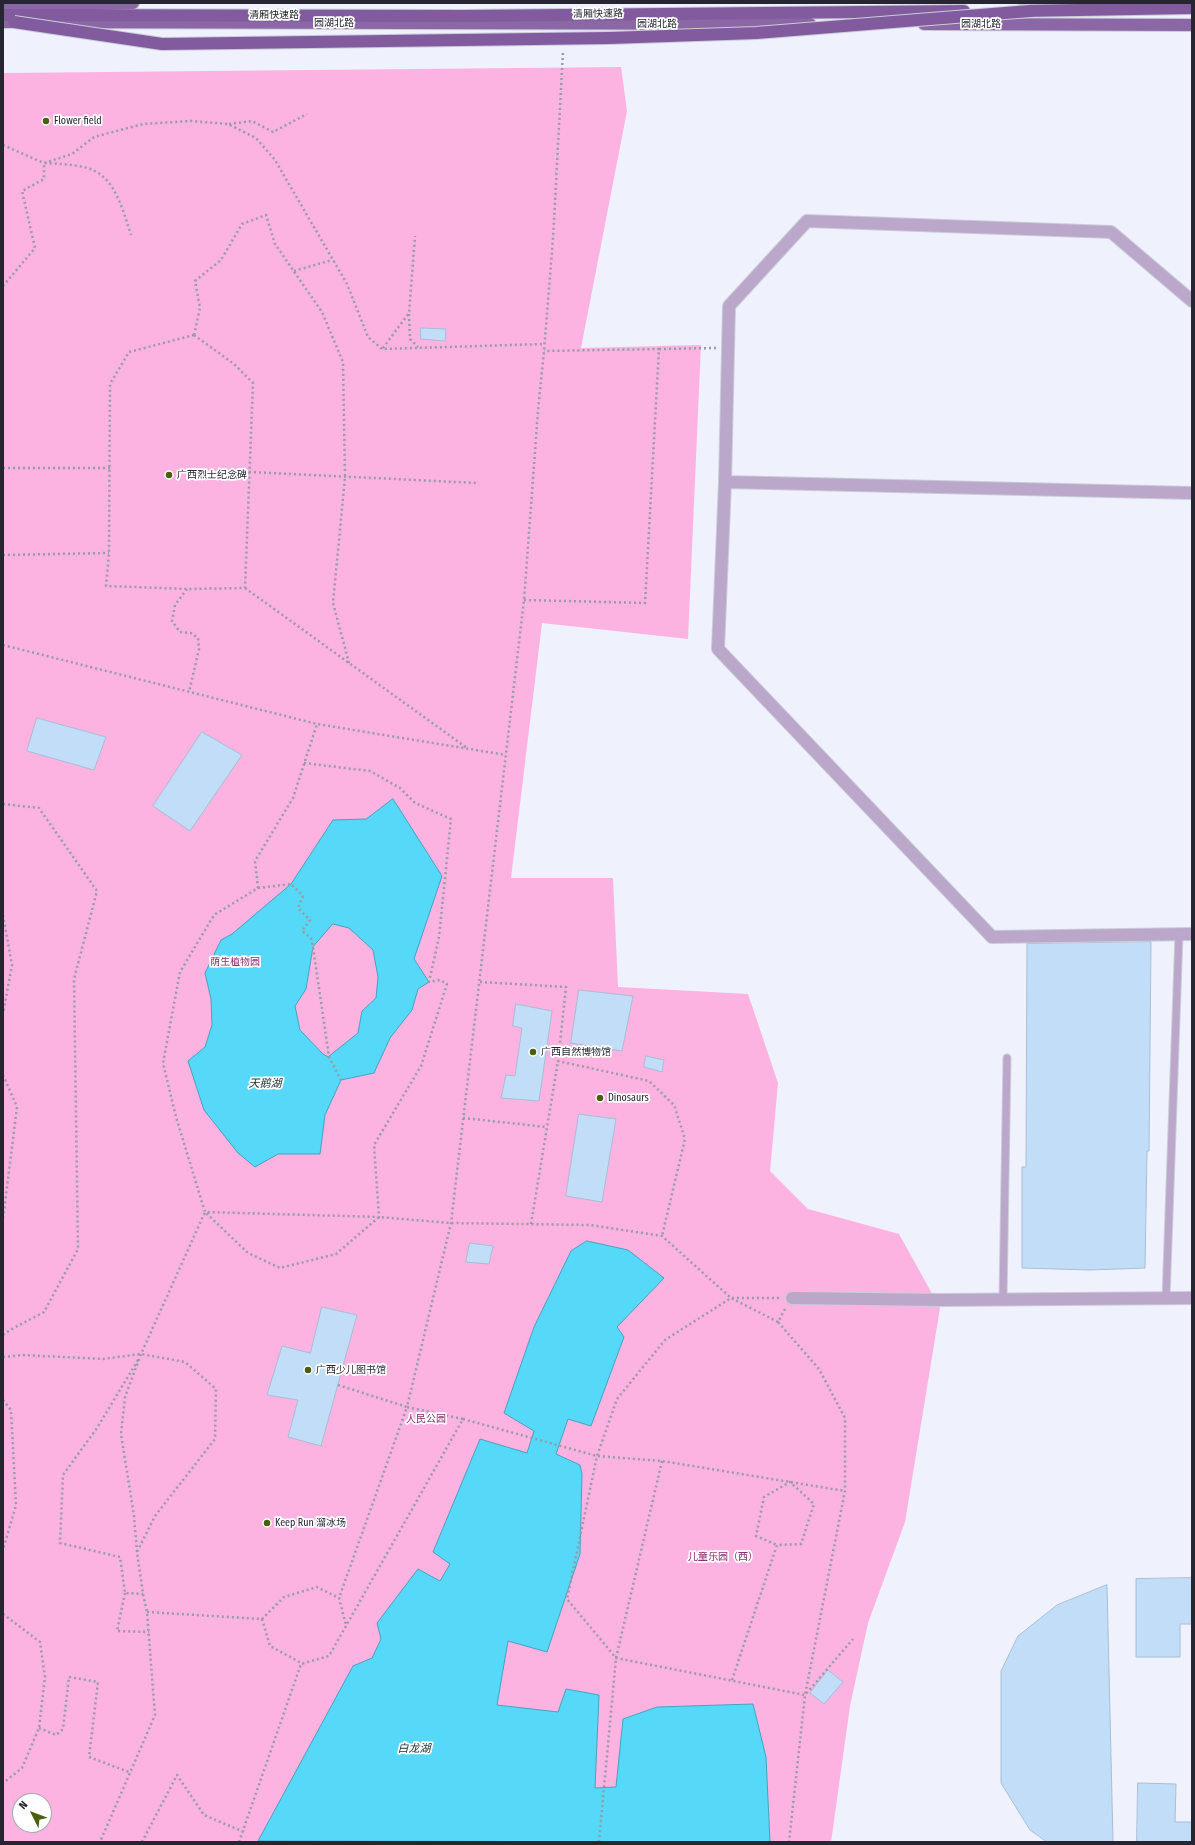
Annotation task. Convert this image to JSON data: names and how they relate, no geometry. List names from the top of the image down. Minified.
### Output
{"streets":{"highway":["清厢快速路"],"main road":["园湖北路"]},"water":["天鹅湖","白龙湖"],"parks":["荫生植物园","人民公园","儿童乐园（西）"],"places":["Flower field","广西烈士纪念碑","广西自然博物馆","Dinosaurs","广西少儿图书馆","Keep Run 溜冰场"],"north":"top left"}
